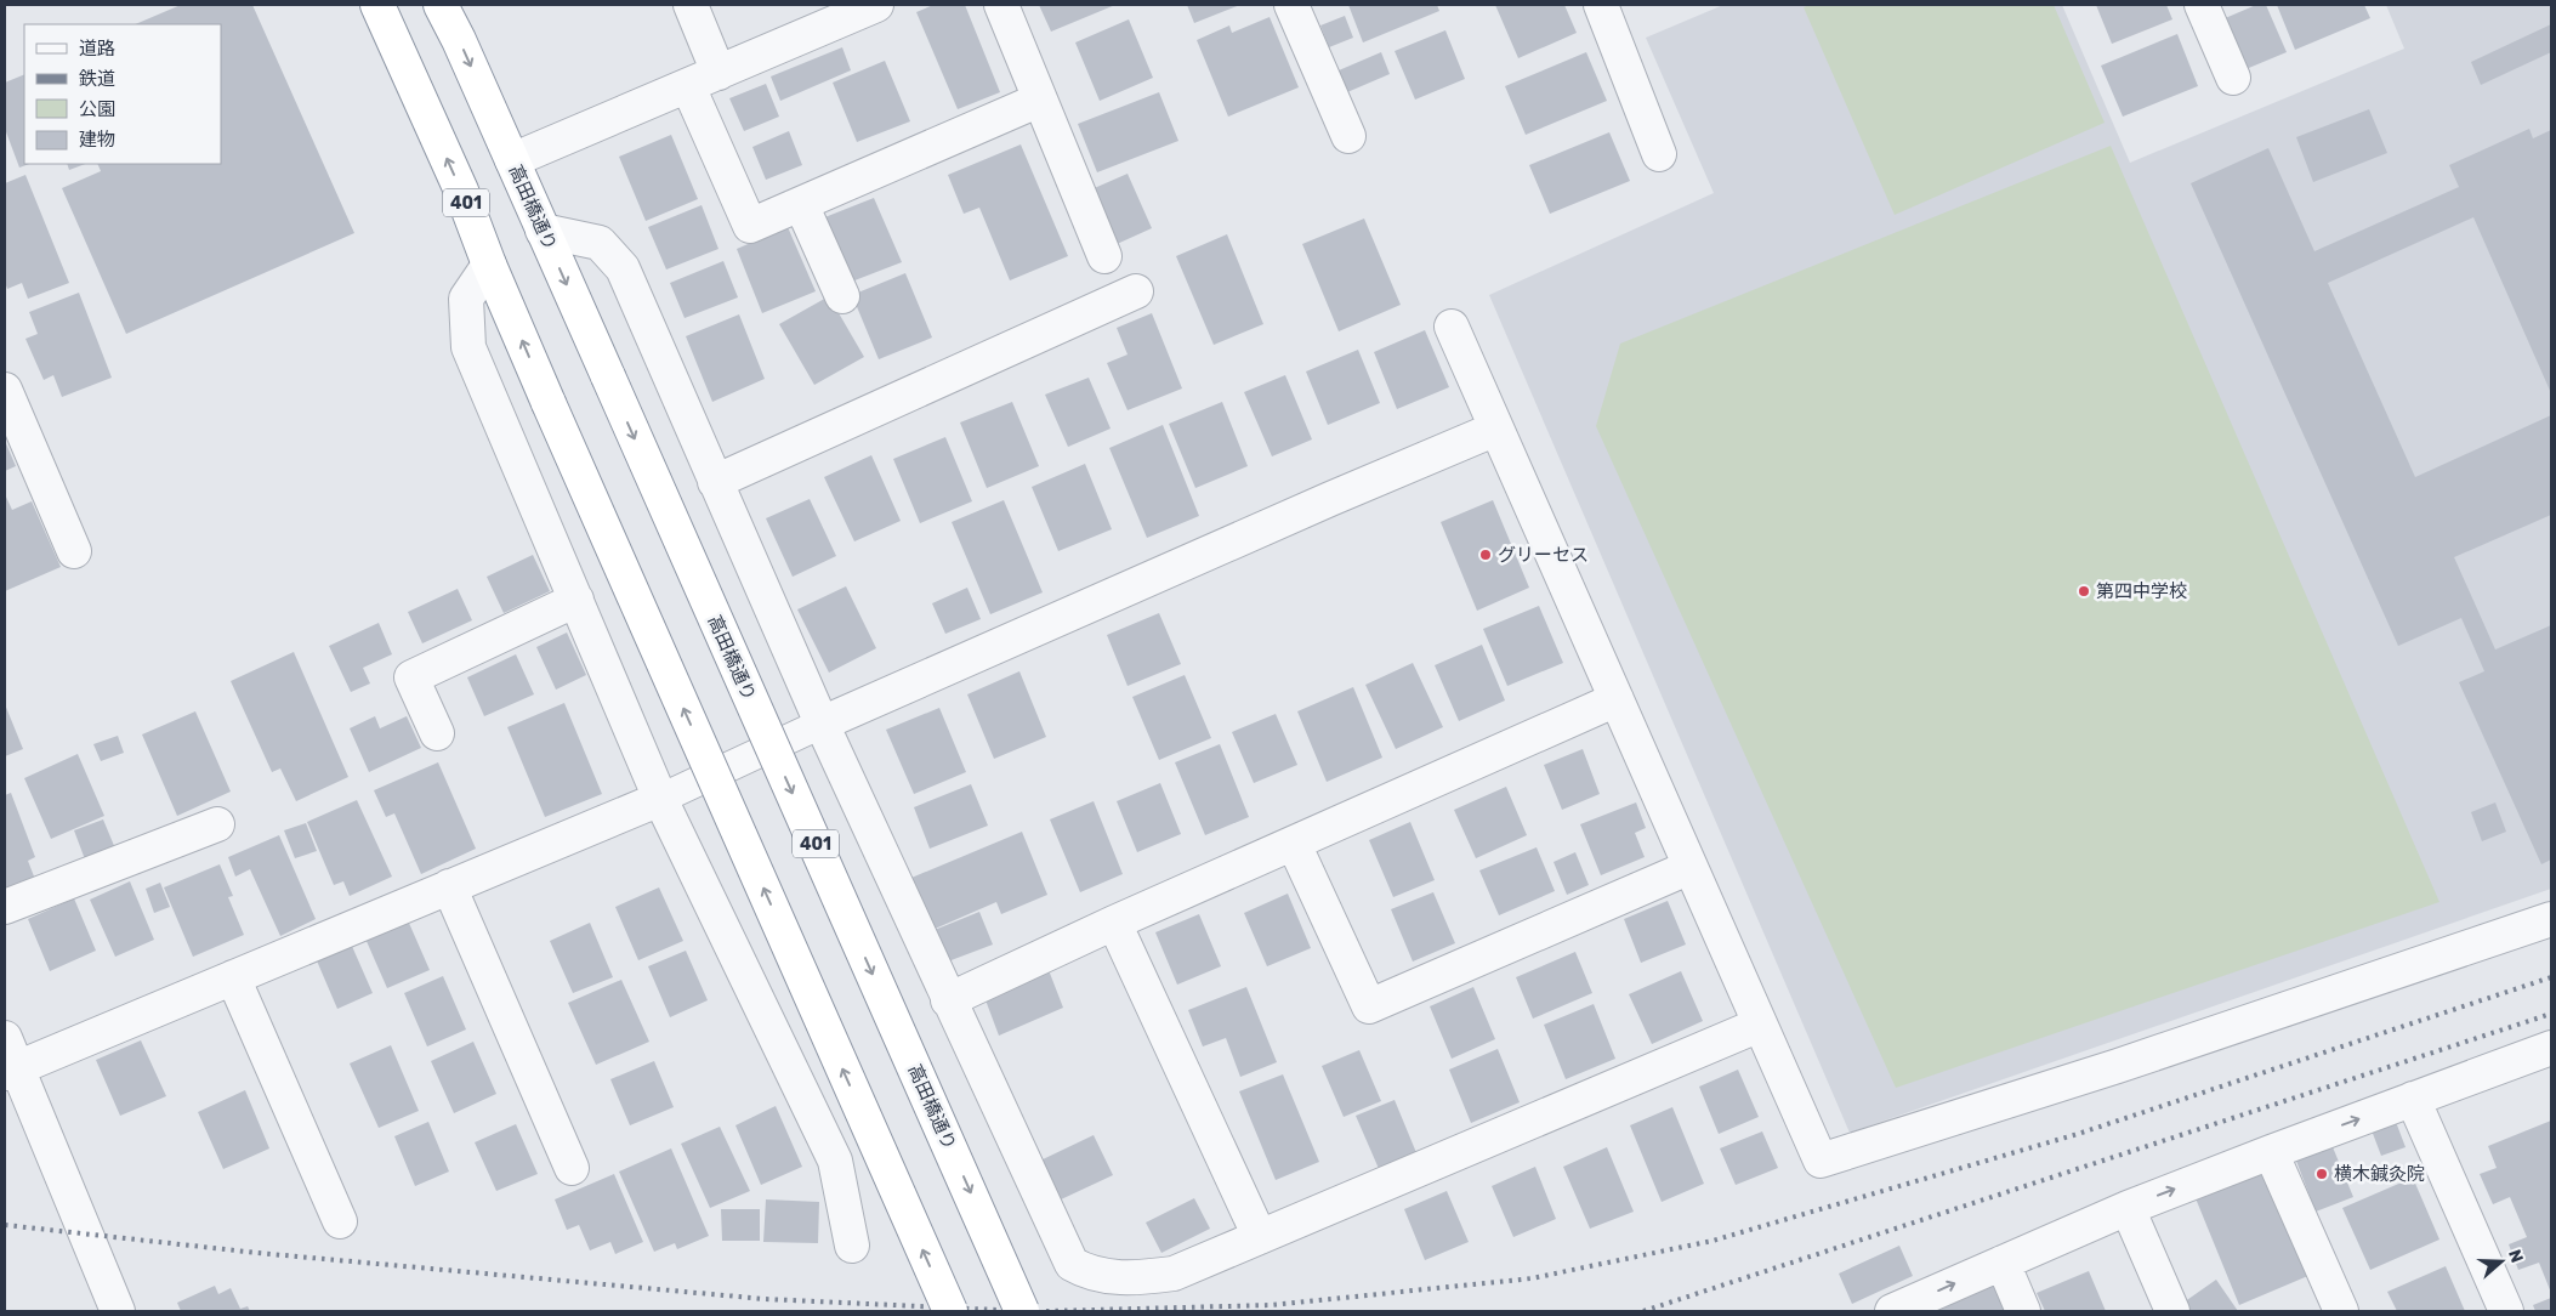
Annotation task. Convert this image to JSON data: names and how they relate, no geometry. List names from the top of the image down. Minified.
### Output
{"streets":{"highway":["401","高田橋通り"]},"places":["グリーセス","第四中学校","横木鍼灸院"],"legend":["道路","鉄道","公園","建物"],"north":"right"}
